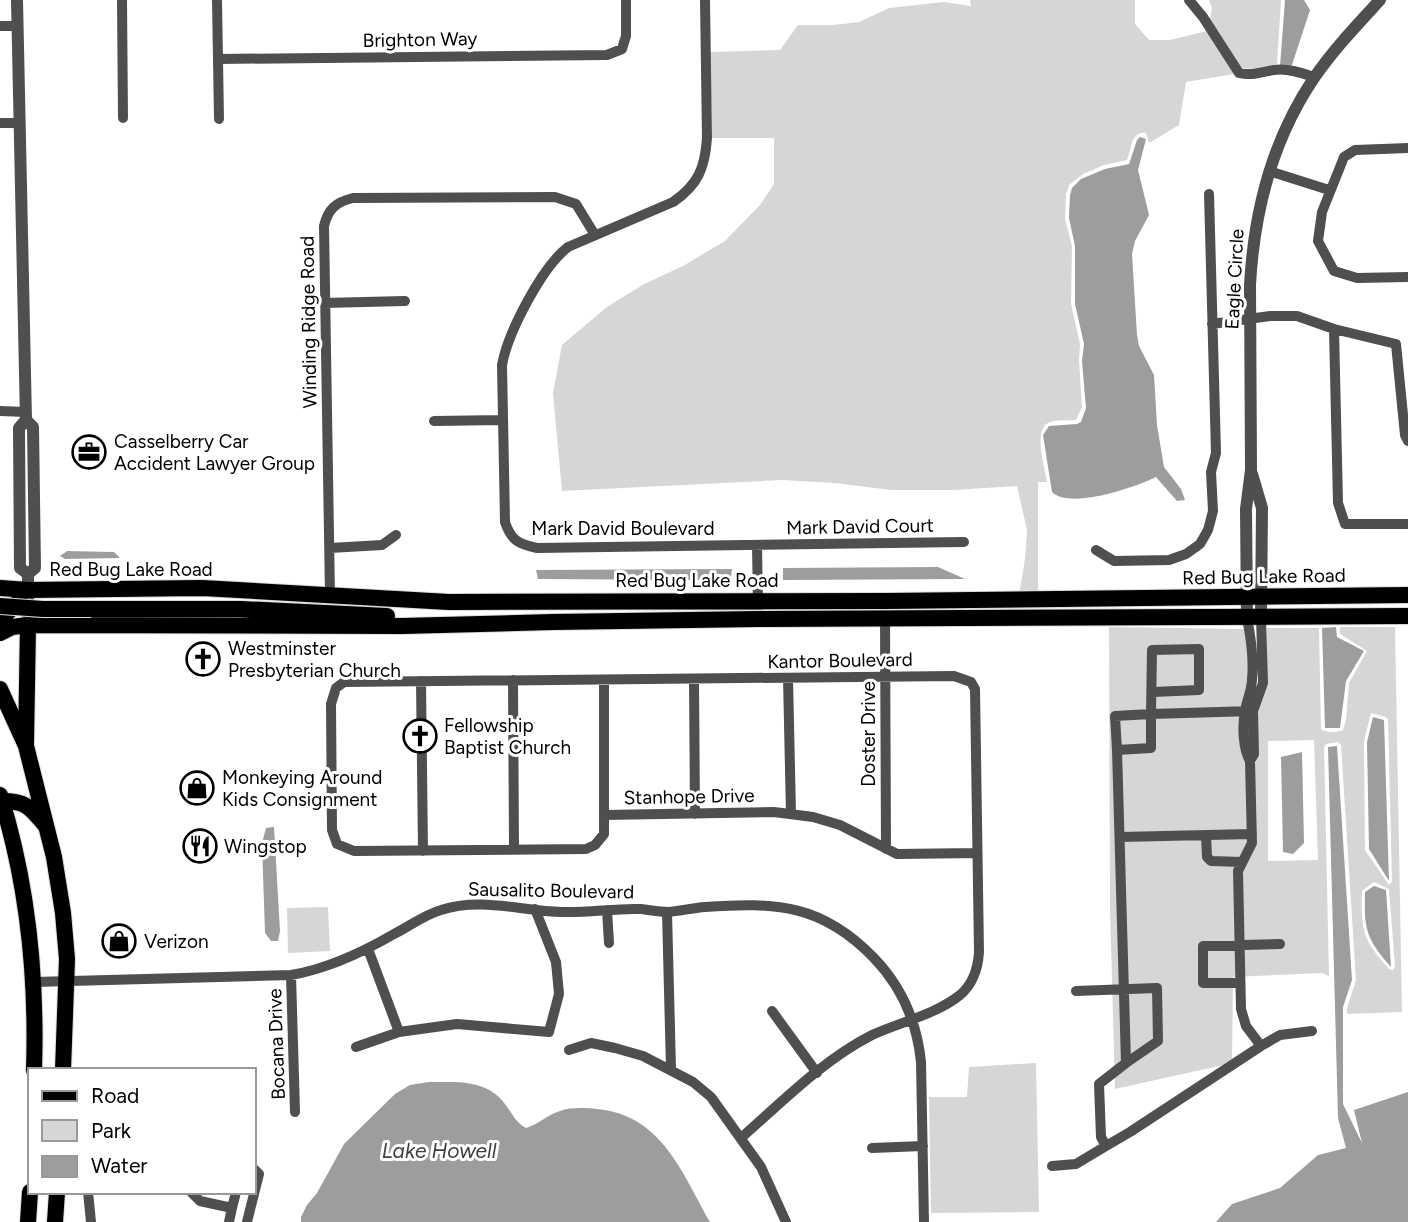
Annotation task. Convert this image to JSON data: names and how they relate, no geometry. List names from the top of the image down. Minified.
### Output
{"streets":{"main road":["Red Bug Lake Road"],"street":["Brighton Way","Eagle Circle","Winding Ridge Road","Mark David Court","Mark David Boulevard","Kantor Boulevard","Doster Drive","Stanhope Drive","Sausalito Boulevard","Bocana Drive"]},"crossings":[["Eagle Circle","Red Bug Lake Road"],["Winding Ridge Road","Mark David Boulevard"],["Winding Ridge Road","Red Bug Lake Road"],["Mark David Court","Mark David Boulevard"],["Red Bug Lake Road","Doster Drive"],["Kantor Boulevard","Doster Drive"],["Kantor Boulevard","Stanhope Drive"],["Kantor Boulevard","Sausalito Boulevard"],["Doster Drive","Stanhope Drive"],["Sausalito Boulevard","Bocana Drive"]],"water":["Lake Howell"],"places":{"office":["Casselberry Car Accident Lawyer Group"],"church":["Westminster Presbyterian Church","Fellowship Baptist Church"],"shop":["Monkeying Around Kids Consignment","Verizon"],"restaurant":["Wingstop"]},"legend":["Road","Park","Water"]}
